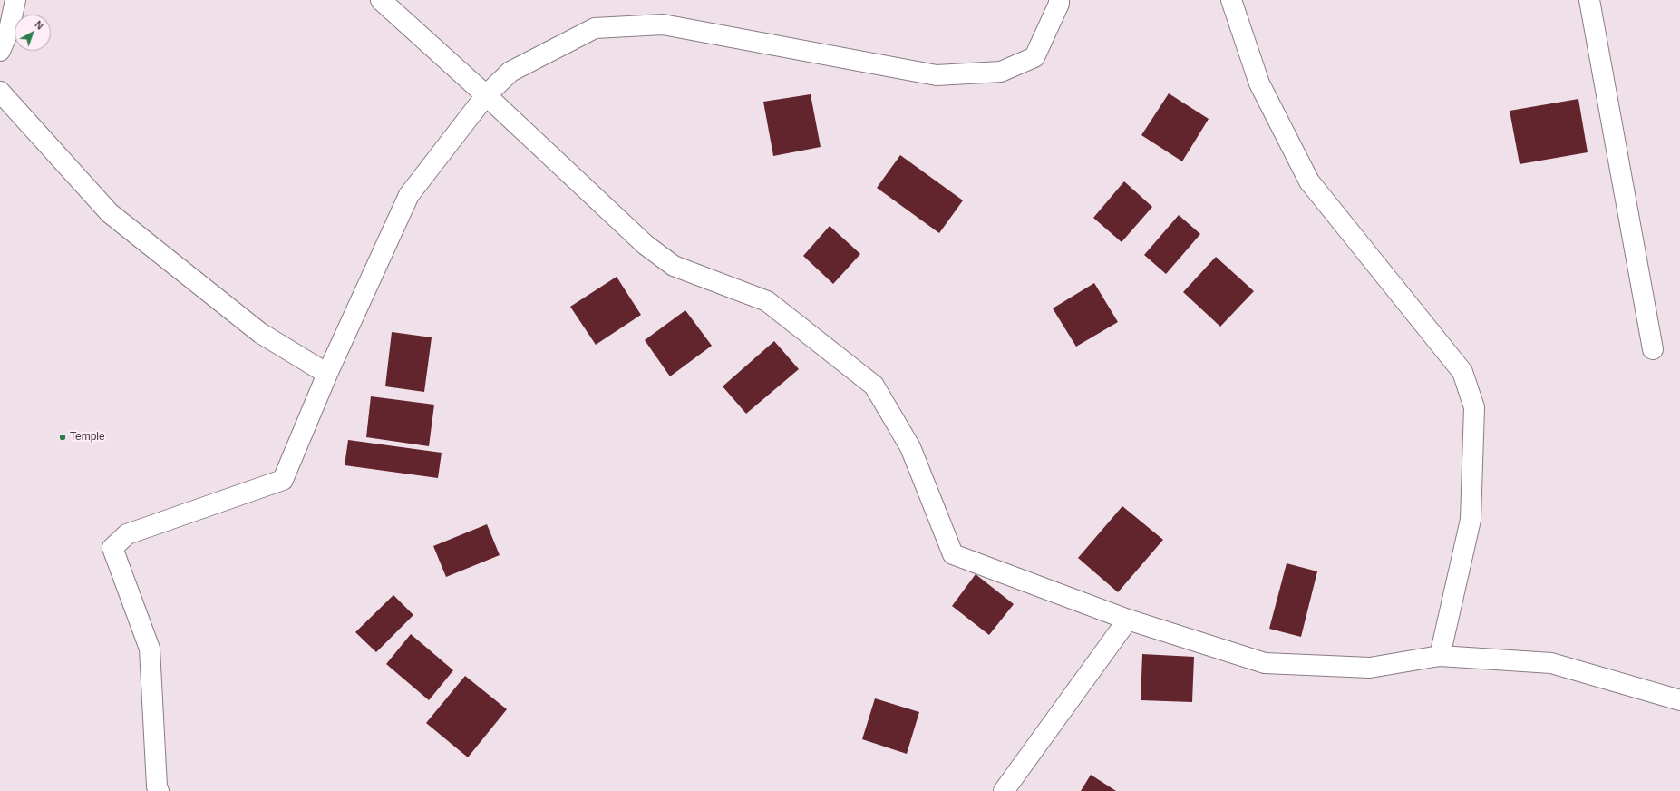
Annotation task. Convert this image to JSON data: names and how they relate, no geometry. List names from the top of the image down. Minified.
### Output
{"places":["Temple"],"north":"top right"}
